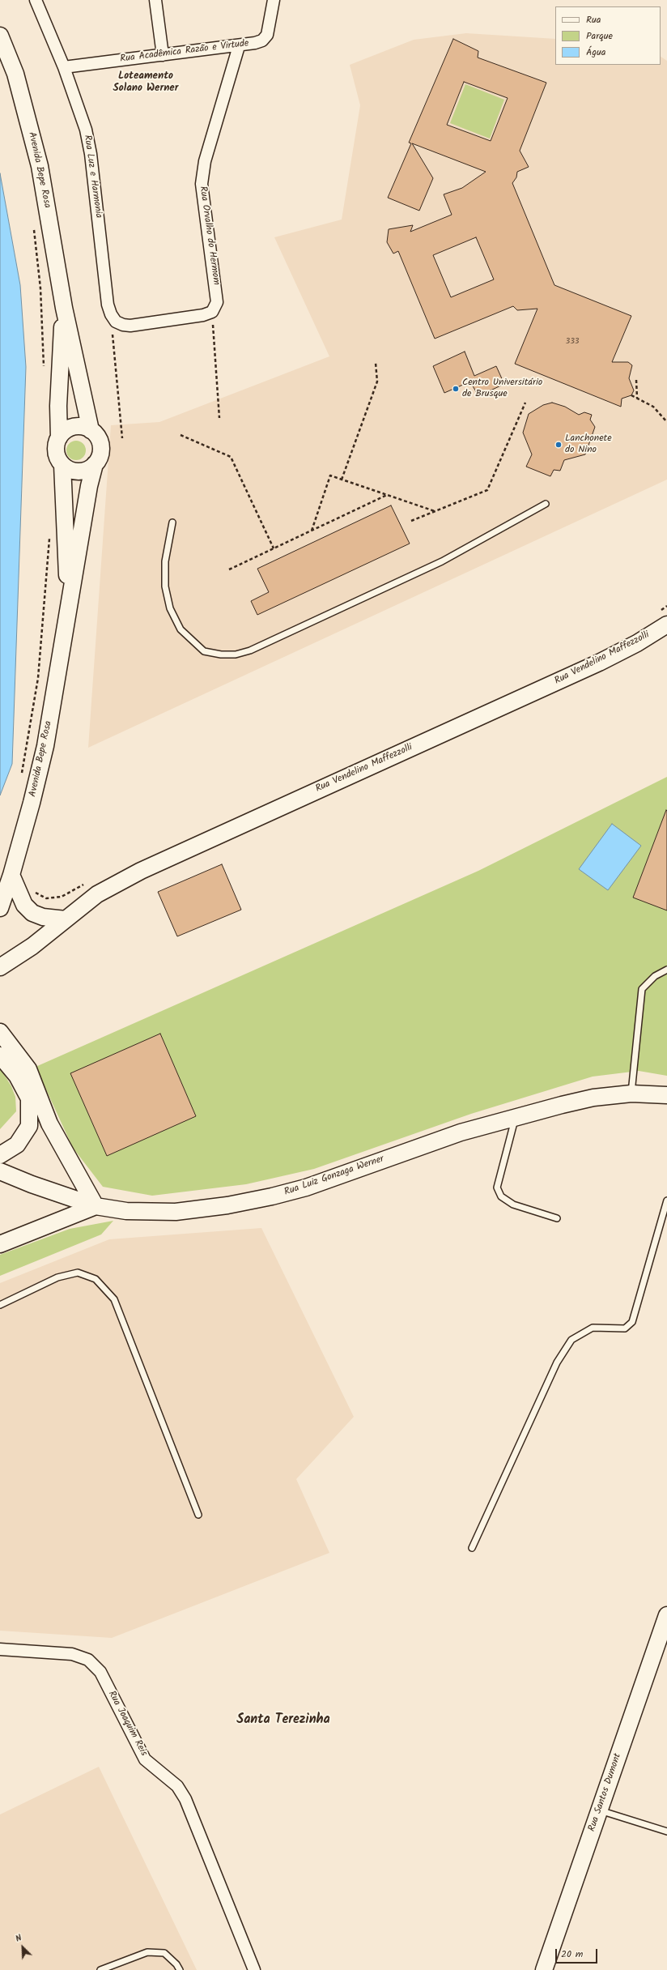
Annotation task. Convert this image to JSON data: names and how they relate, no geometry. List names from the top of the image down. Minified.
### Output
{"streets":{"main road":["Avenida Bepe Rosa","Rua Vendelino Maffezzolli","Rua Luiz Gonzaga Werner","Rua Santos Dumont"],"street":["Rua Acadêmica Razão e Virtude","Rua Luz e Harmonia","Rua Orvalho do Hermom","Rua Joaquim Reis"]},"crossings":[["Rua Acadêmica Razão e Virtude","Rua Luz e Harmonia"],["Rua Acadêmica Razão e Virtude","Rua Orvalho do Hermom"]],"districts":["Loteamento Solano Werner","Santa Terezinha"],"places":["Centro Universitário de Brusque","Lanchonete do Nino"],"house_numbers":["333"],"legend":["Rua","Parque","Água"],"scale_bar":"20 m","north":"top left"}
